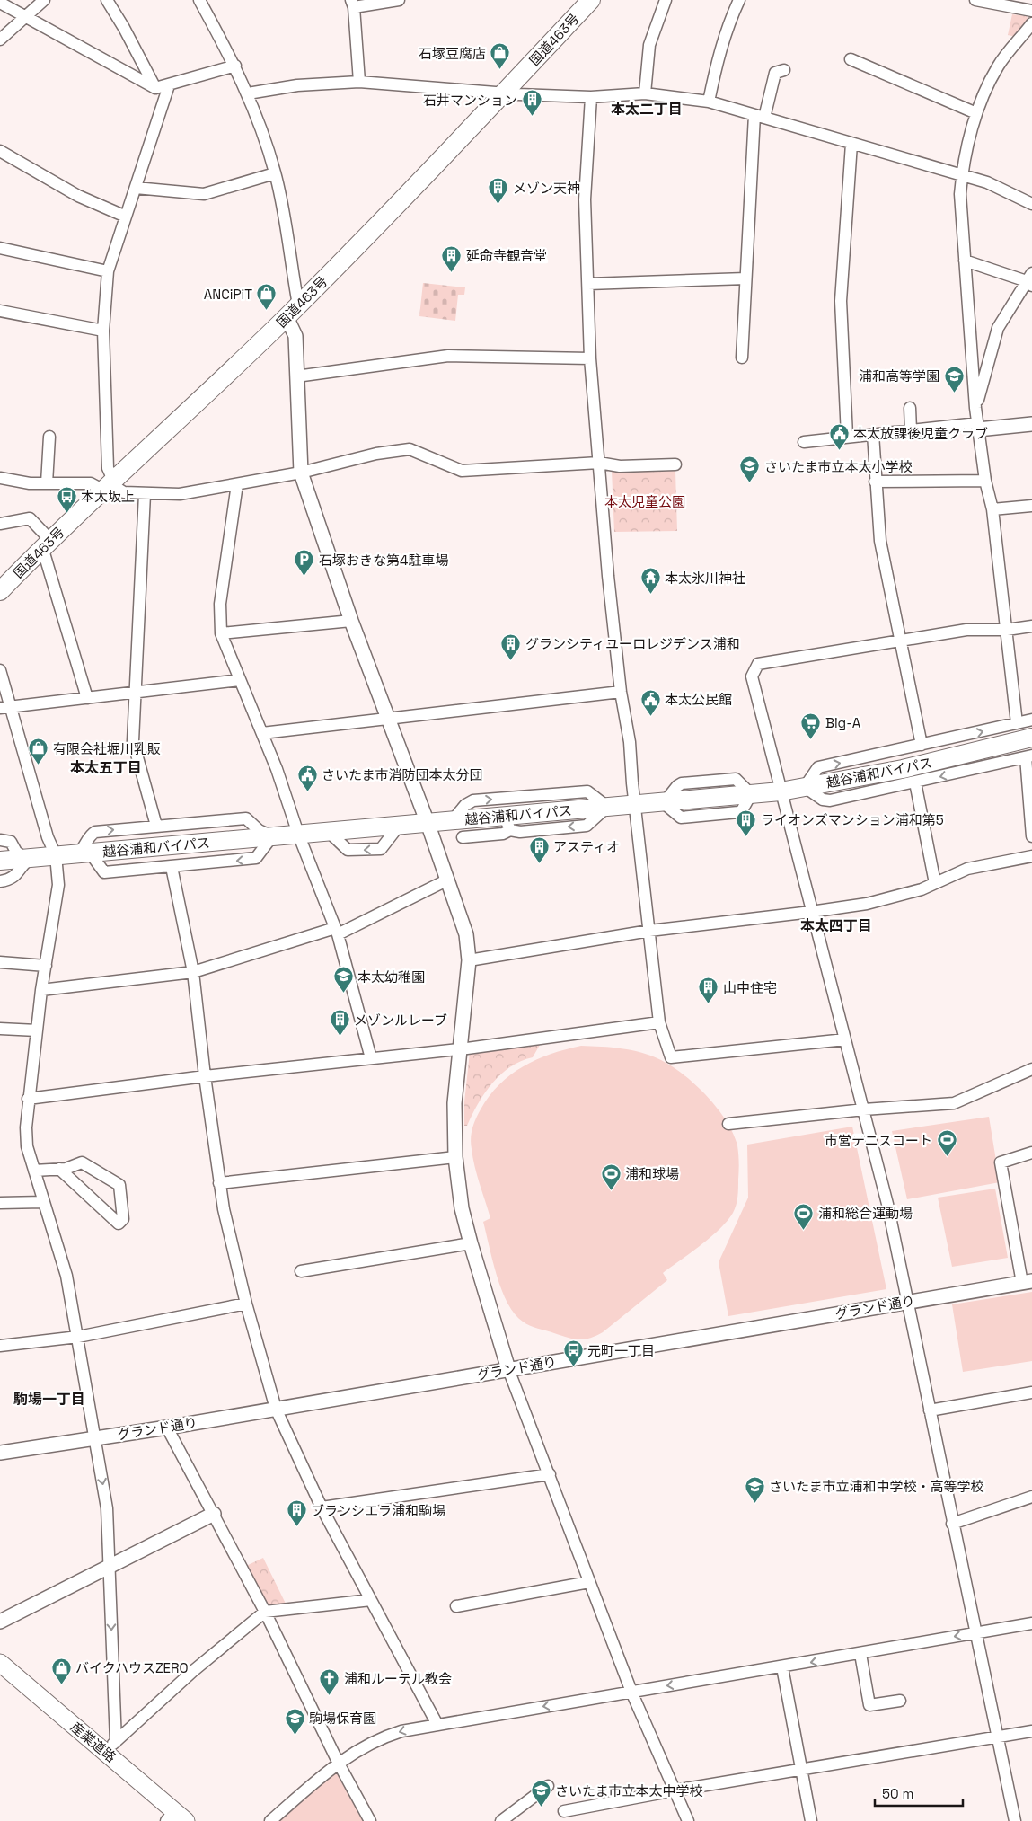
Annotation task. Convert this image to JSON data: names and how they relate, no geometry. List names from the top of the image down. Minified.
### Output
{"streets":{"highway":["国道463号","越谷浦和バイパス"],"main road":["産業道路"],"street":["グランド通り"]},"districts":["本太二丁目","本太五丁目","本太四丁目","駒場一丁目"],"parks":["本太児童公園"],"places":{"shop":["石塚豆腐店","ANCiPiT","有限会社堀川乳販","バイクハウスZERO"],"building":["石井マンション","メゾン天神","延命寺観音堂","グランシティユーロレジデンス浦和","ライオンズマンション浦和第5","アスティオ","山中住宅","メゾンルレーブ","ブランシエラ浦和駒場"],"school or university":["浦和高等学園","さいたま市立本太小学校","本太幼稚園","さいたま市立浦和中学校・高等学校","駒場保育園","さいたま市立本太中学校"],"public building":["本太放課後児童クラブ","本太公民館","さいたま市消防団本太分団"],"bus stop":["本太坂上","元町一丁目"],"parking":["石塚おきな第4駐車場"],"temple":["本太氷川神社"],"supermarket":["Big-A"],"sports":["市営テニスコート","浦和球場","浦和総合運動場"],"church":["浦和ルーテル教会"]},"scale_bar":"50 m"}
